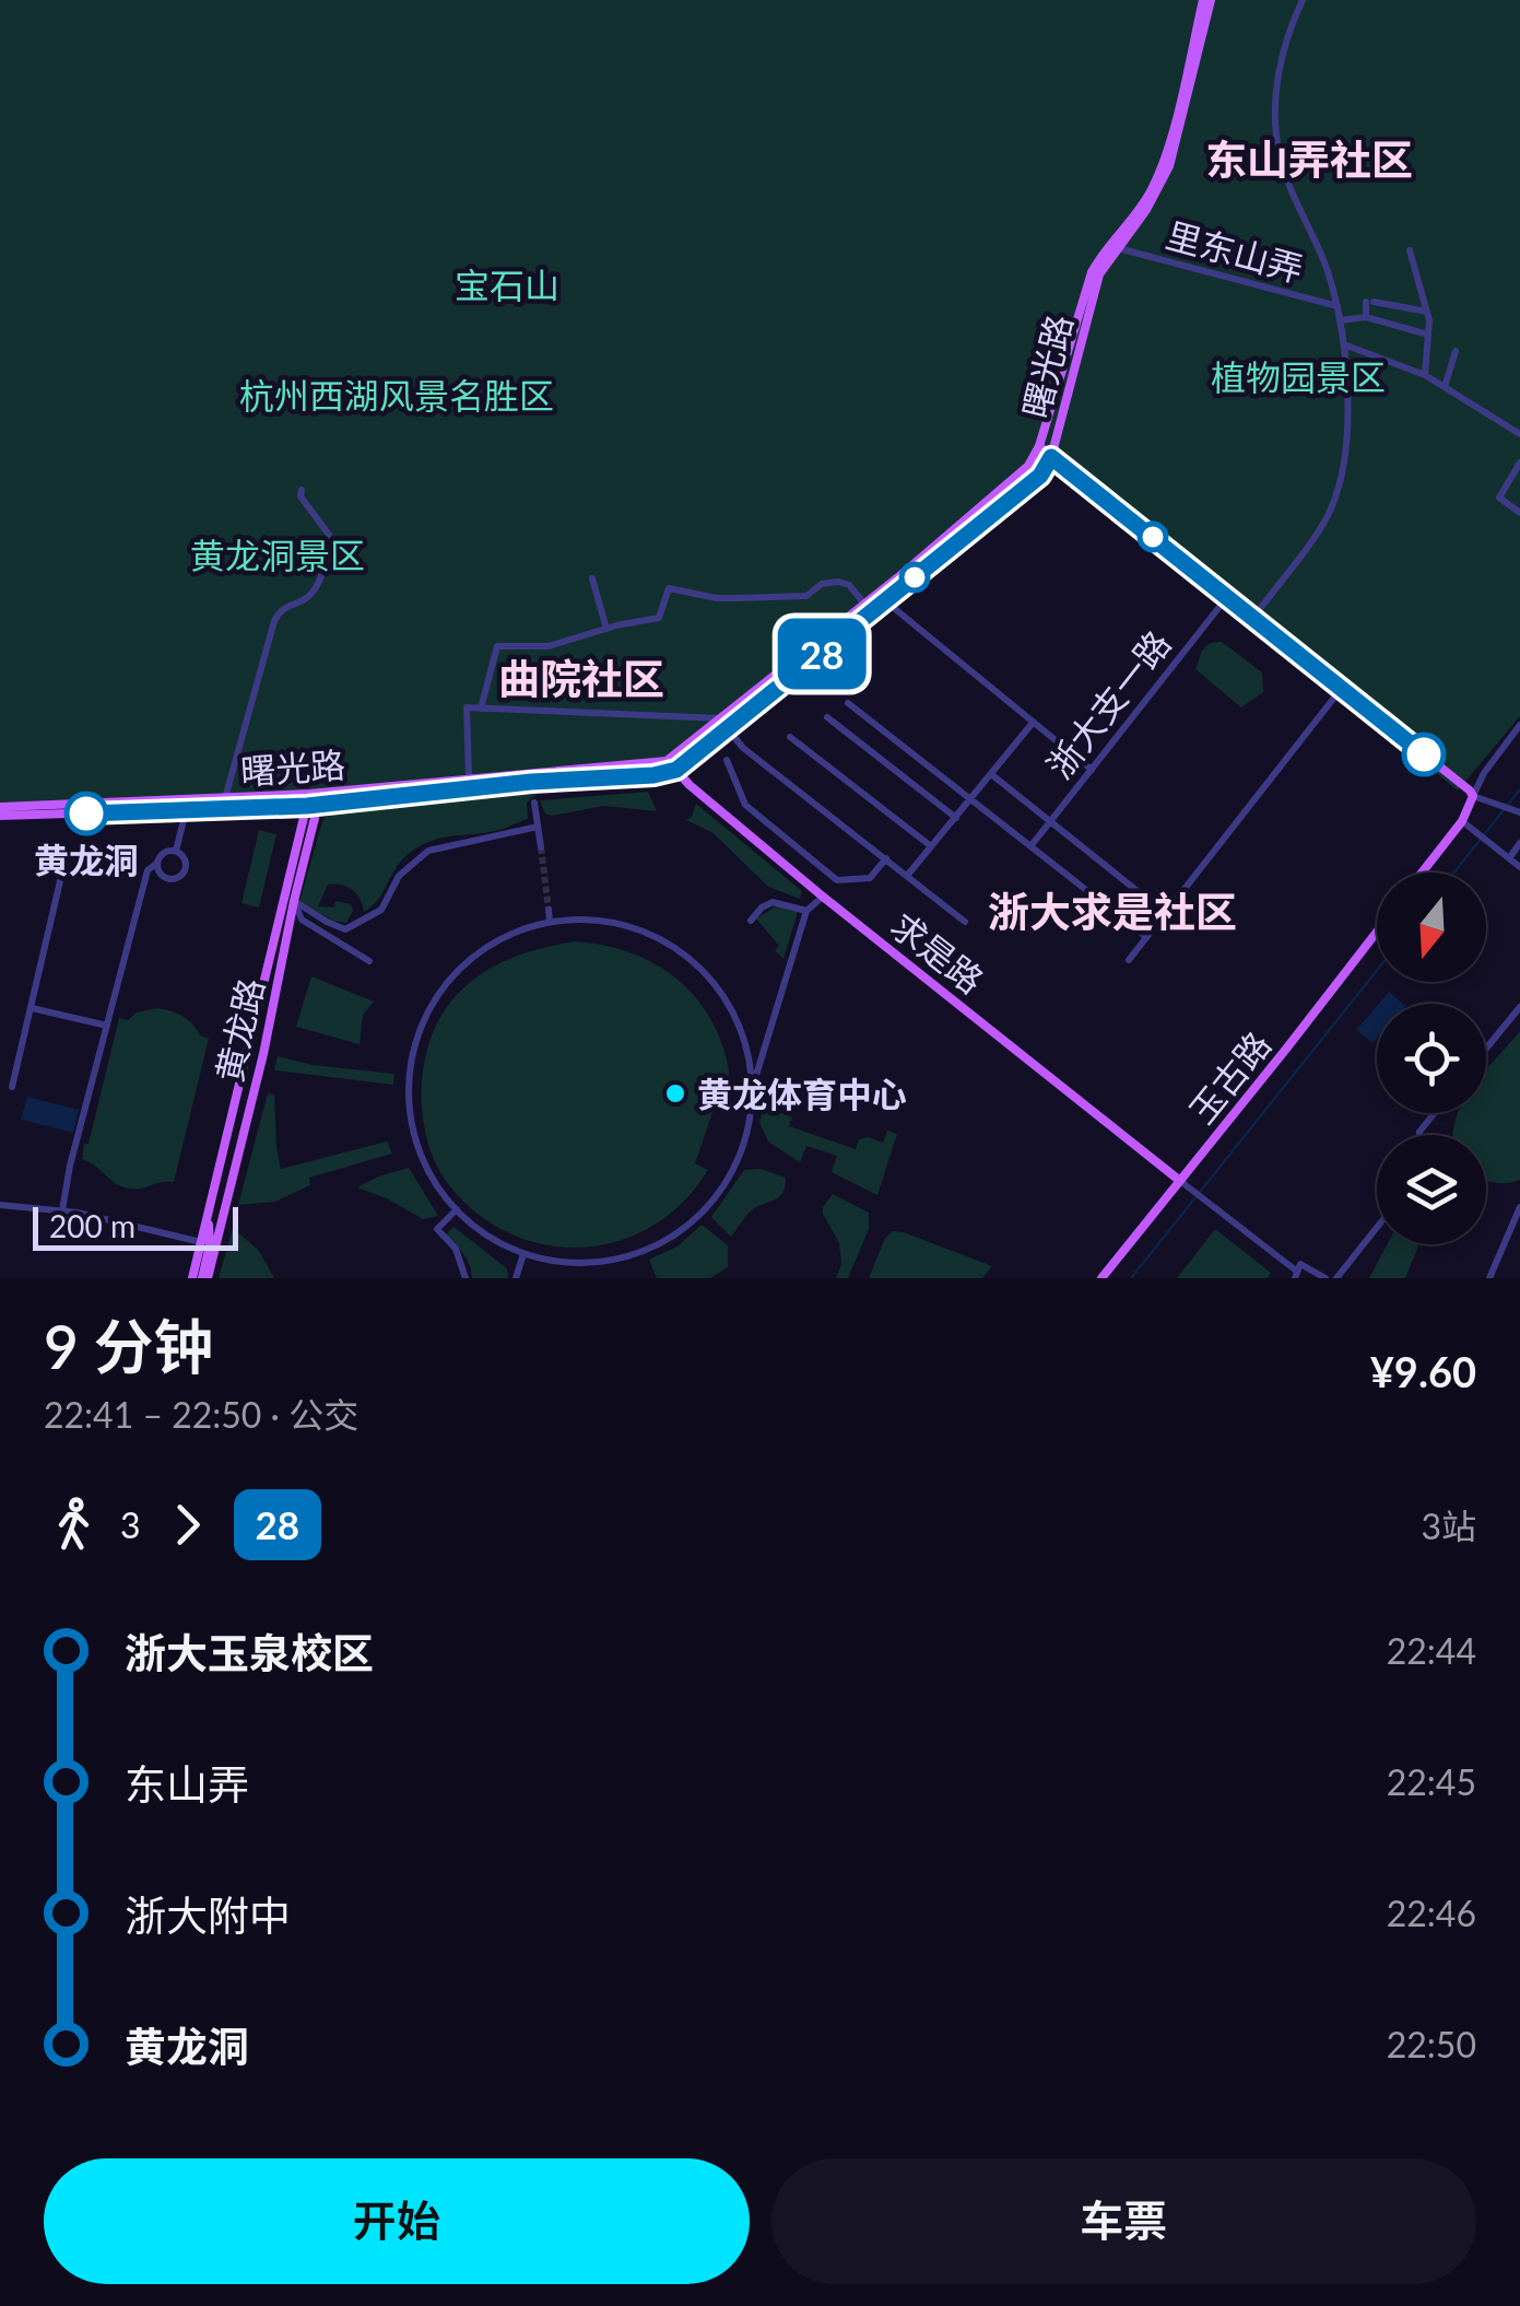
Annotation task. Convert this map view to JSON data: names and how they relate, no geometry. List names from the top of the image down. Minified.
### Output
{"streets":{"main road":["曙光路","求是路","黄龙路","玉古路"],"street":["里东山弄","浙大支一路"]},"crossings":[["里东山弄","曙光路"],["曙光路","求是路"],["曙光路","黄龙路"],["求是路","玉古路"]],"districts":["东山弄社区","曲院社区","浙大求是社区"],"parks":["宝石山","植物园景区","杭州西湖风景名胜区","黄龙洞景区"],"places":["黄龙洞","黄龙体育中心"],"lines":["bus line 28"],"scale_bar":"200 m","north":"bottom","page":{"on_map":"28","scale":"200 m","heading":["9 分钟","22:41 – 22:50 · 公交","¥9.60"],"legs":["3","28","3站"],"list":[{"name":"浙大玉泉校区","value":"22:44"},{"name":"东山弄","value":"22:45"},{"name":"浙大附中","value":"22:46"},{"name":"黄龙洞","value":"22:50"}],"buttons":["开始","车票"]}}
